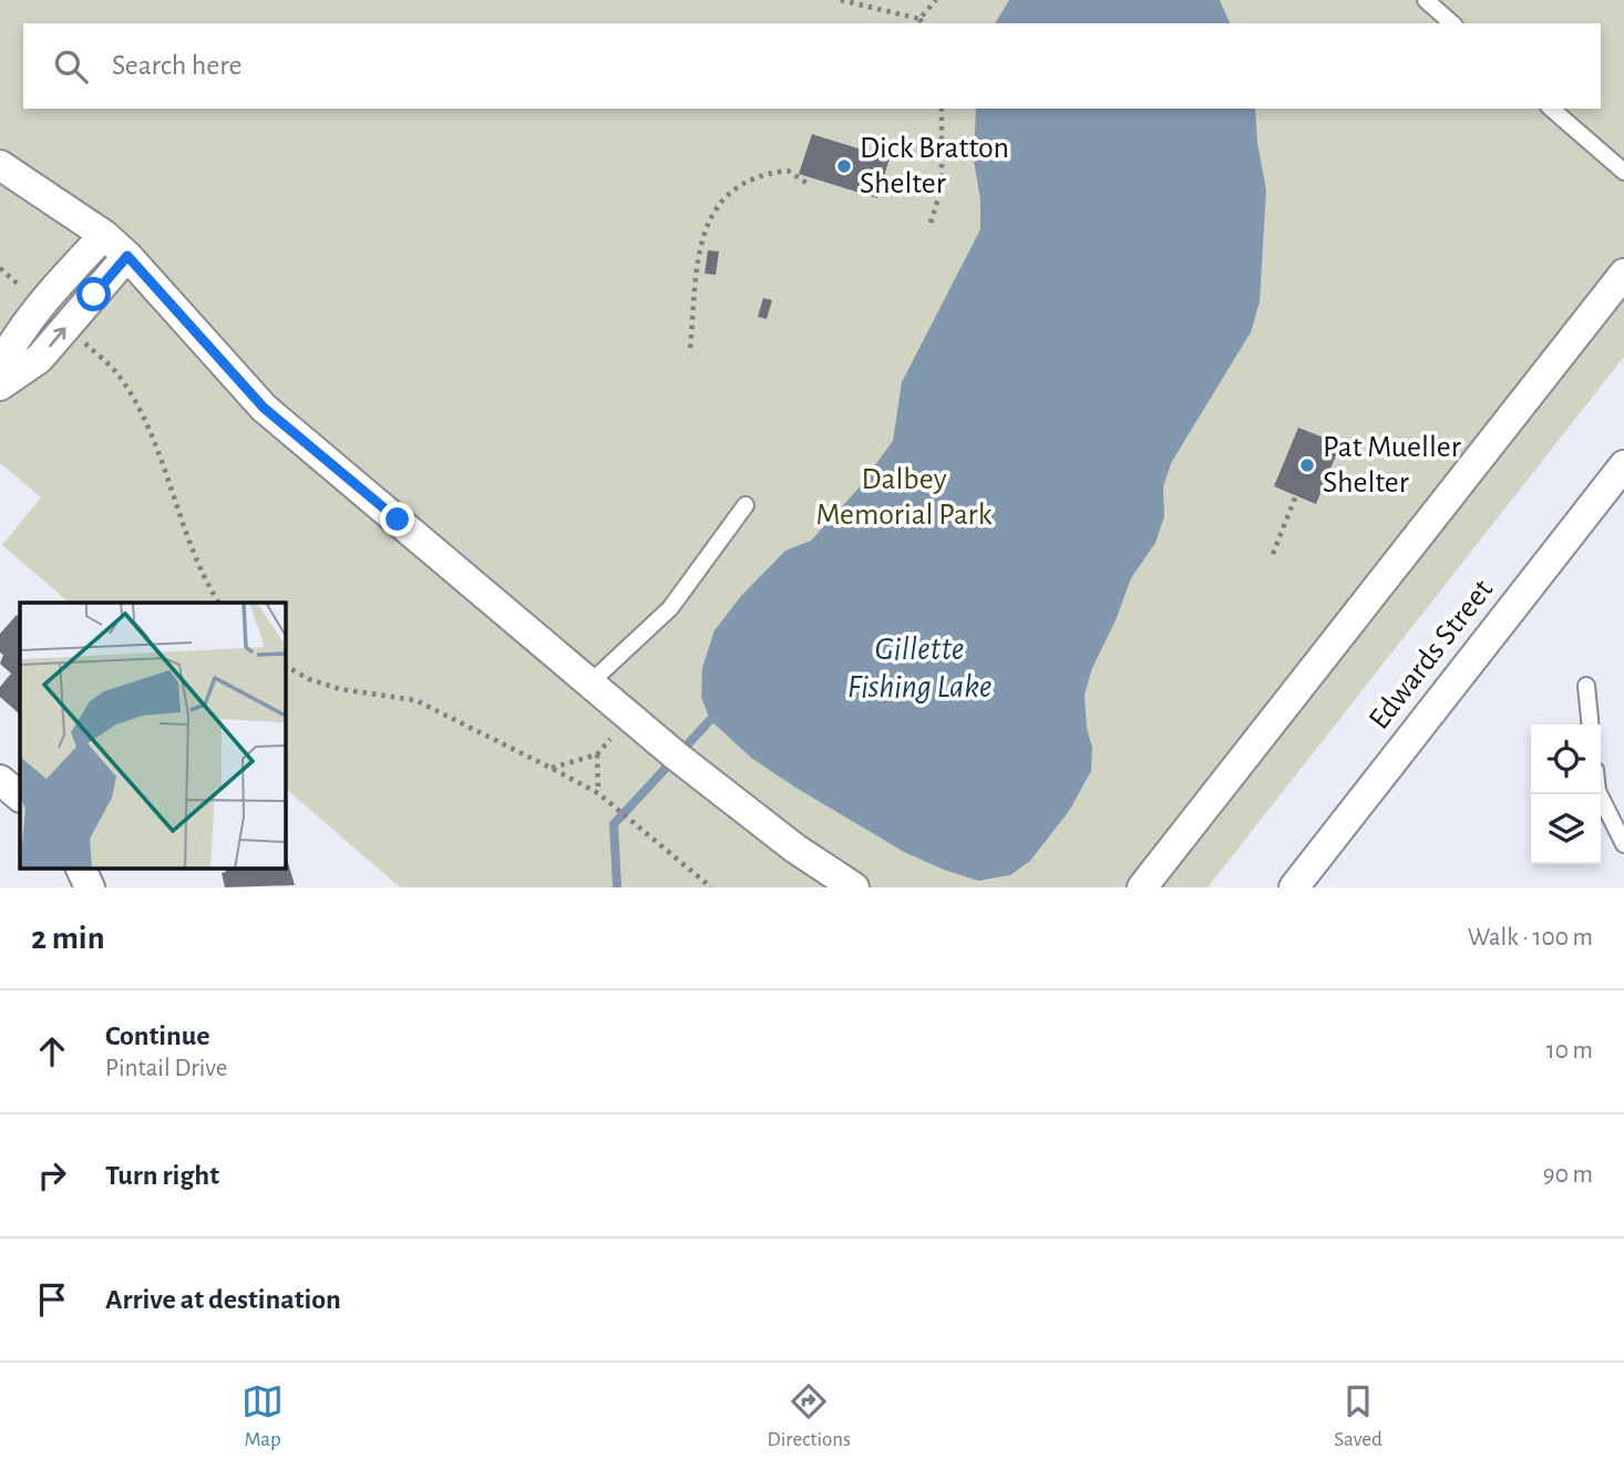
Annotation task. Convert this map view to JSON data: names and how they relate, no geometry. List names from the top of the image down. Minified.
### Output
{"streets":{"street":["Edwards Street"]},"water":["Gillette Fishing Lake"],"parks":["Dalbey Memorial Park"],"places":["Dick Bratton Shelter","Pat Mueller Shelter"],"page":{"search":"Search here","heading":["2 min","Walk · 100 m"],"list":[["Continue","Pintail Drive","10 m"],["Turn right","90 m"],"Arrive at destination"],"nav":["Map","Directions","Saved"]}}
